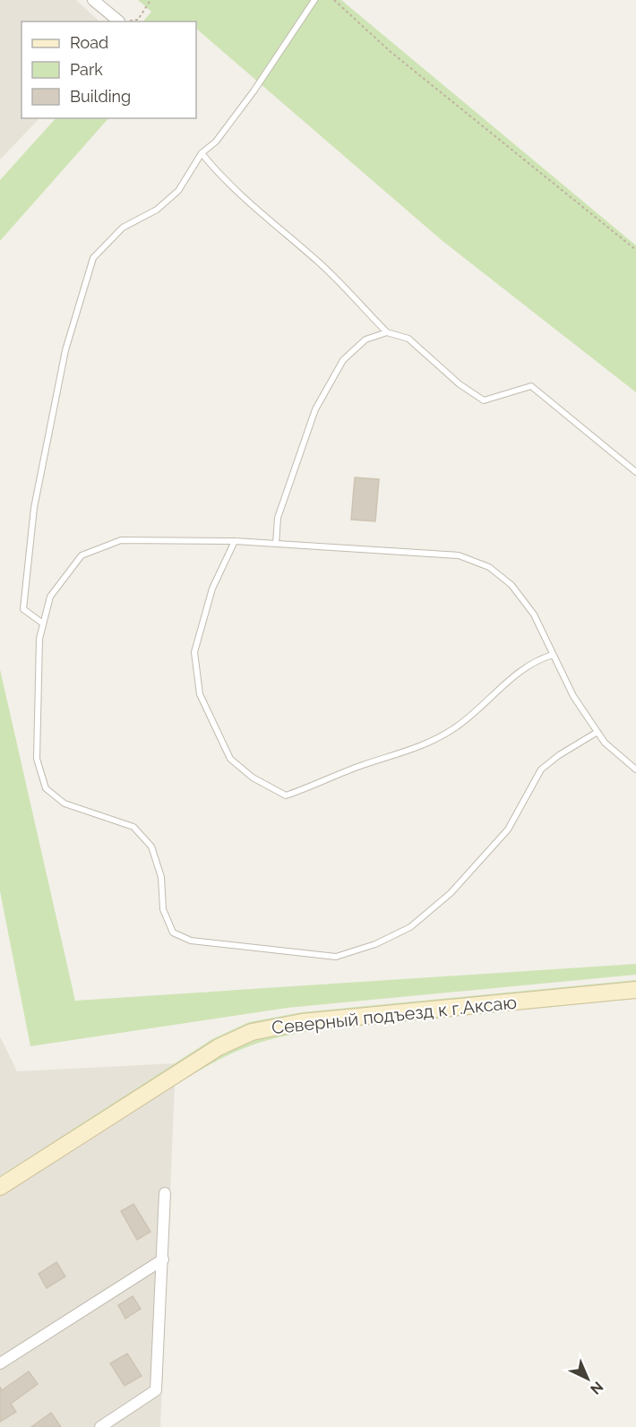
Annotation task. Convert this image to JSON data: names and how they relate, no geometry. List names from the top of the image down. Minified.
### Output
{"streets":{"street":["Северный подъезд к г.Аксаю"]},"legend":["Road","Park","Building"],"north":"bottom right"}
